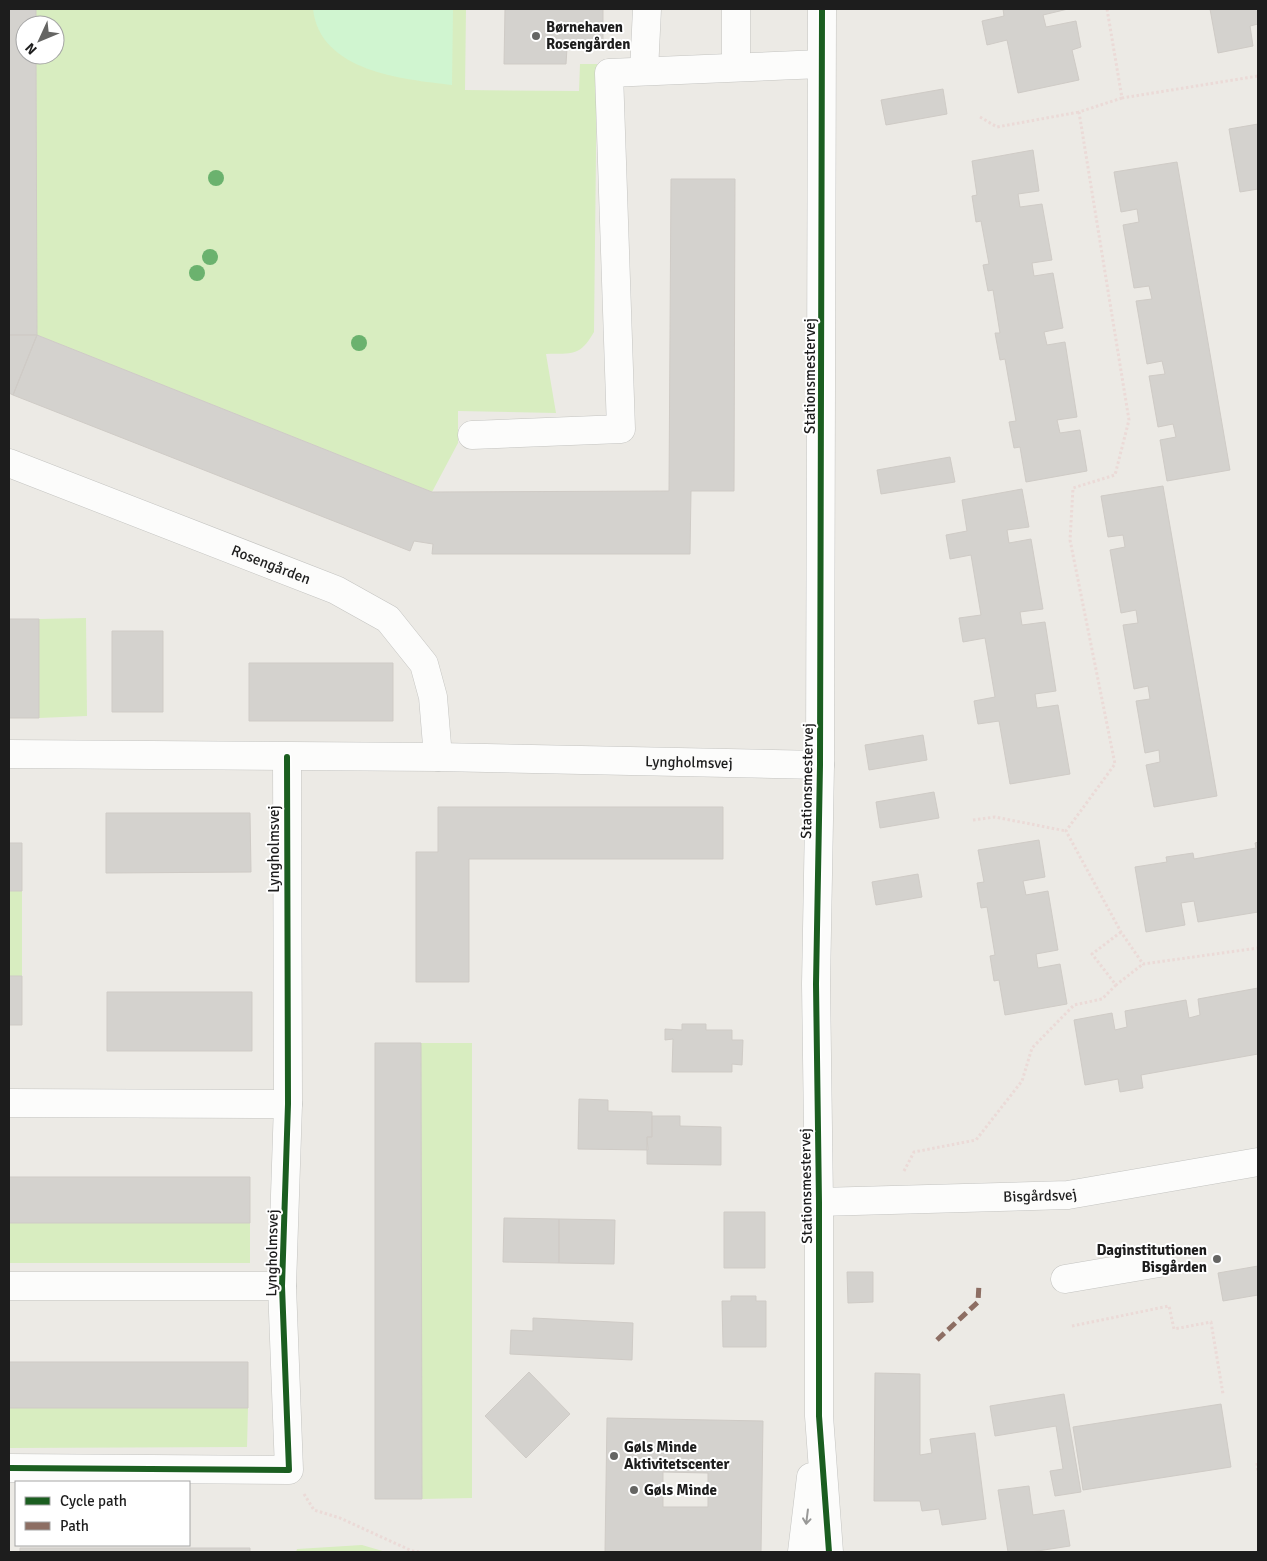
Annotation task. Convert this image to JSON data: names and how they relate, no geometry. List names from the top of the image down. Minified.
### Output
{"streets":{"street":["Stationsmestervej","Rosengården","Lyngholmsvej","Bisgårdsvej"]},"crossings":[["Stationsmestervej","Lyngholmsvej"],["Stationsmestervej","Bisgårdsvej"],["Rosengården","Lyngholmsvej"]],"places":["Børnehaven Rosengården","Daginstitutionen Bisgården","Gøls Minde Aktivitetscenter","Gøls Minde"],"legend":["Cycle path","Path"],"north":"bottom left"}
